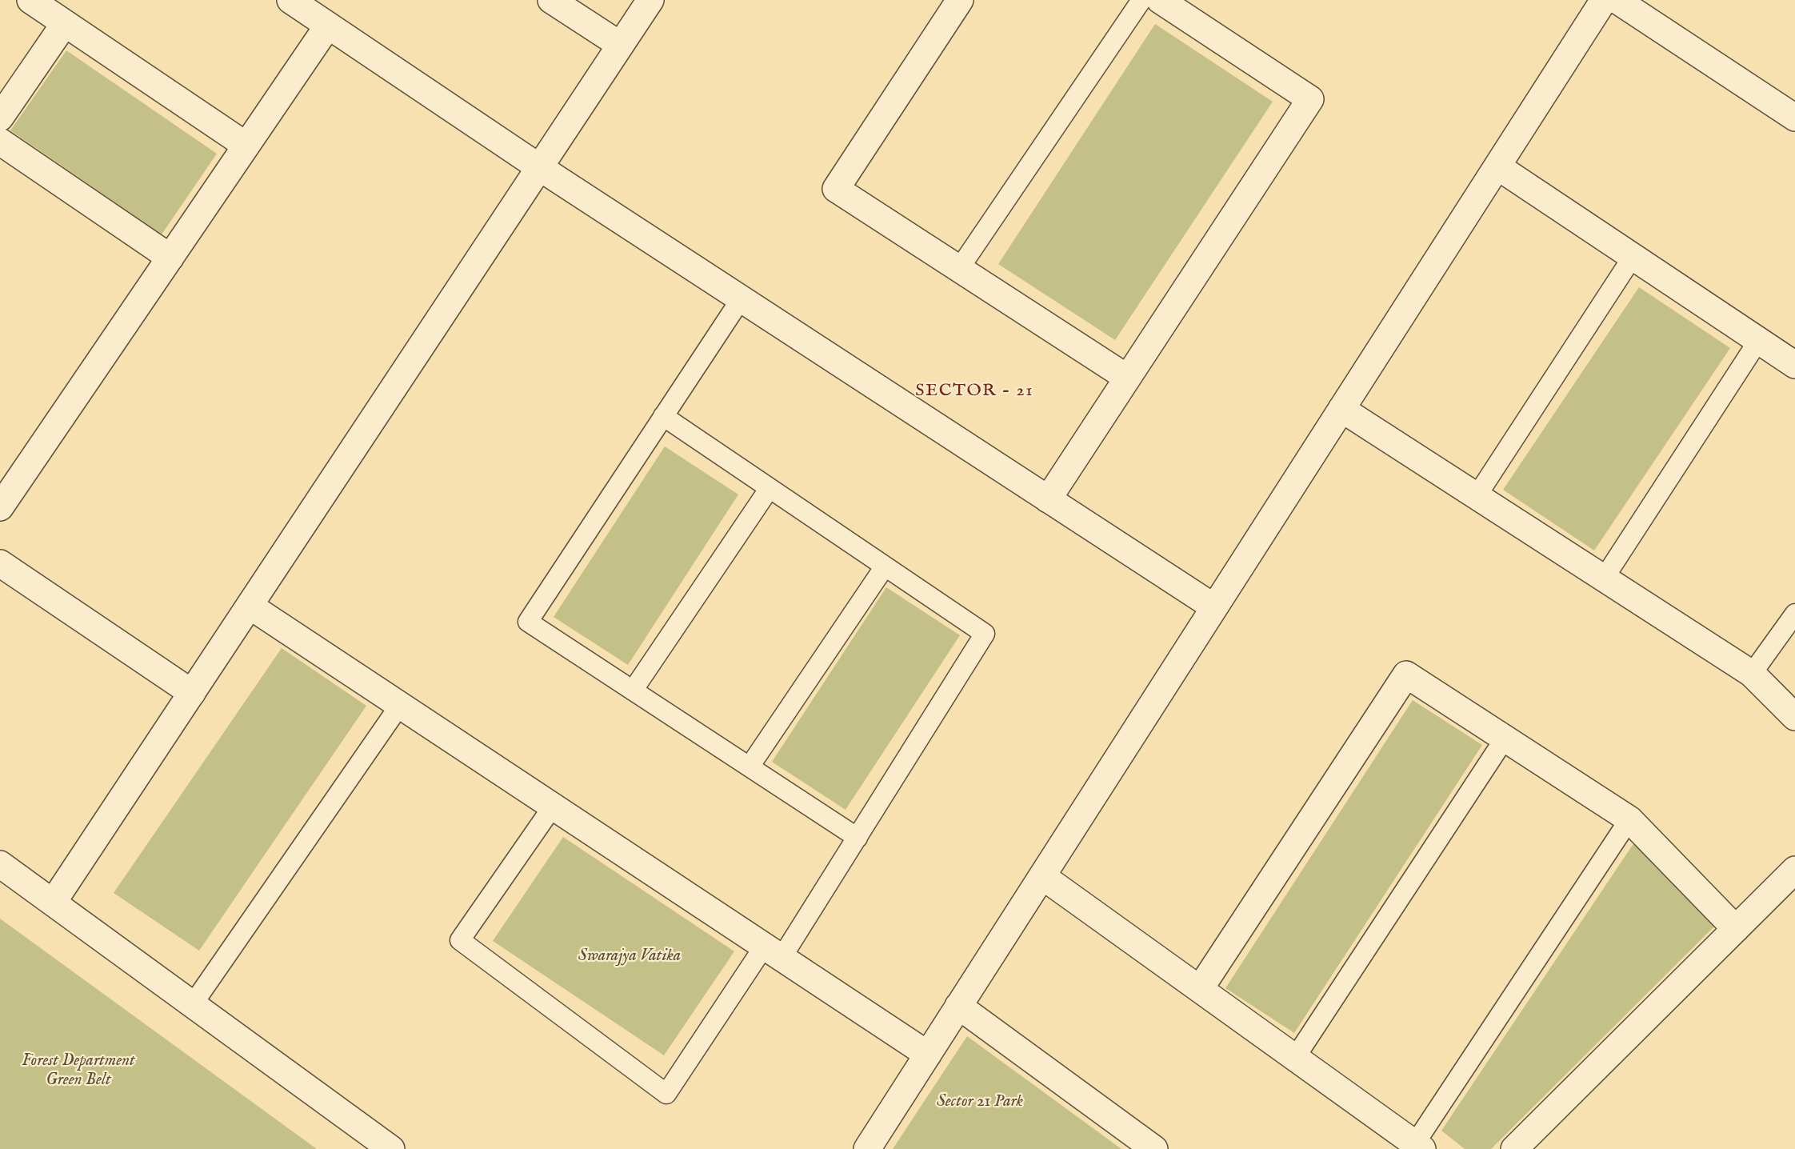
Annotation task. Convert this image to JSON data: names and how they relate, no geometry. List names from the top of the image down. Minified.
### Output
{"districts":["SECTOR - 21"],"parks":["Swarajya Vatika","Forest Department Green Belt","Sector 21 Park"]}
